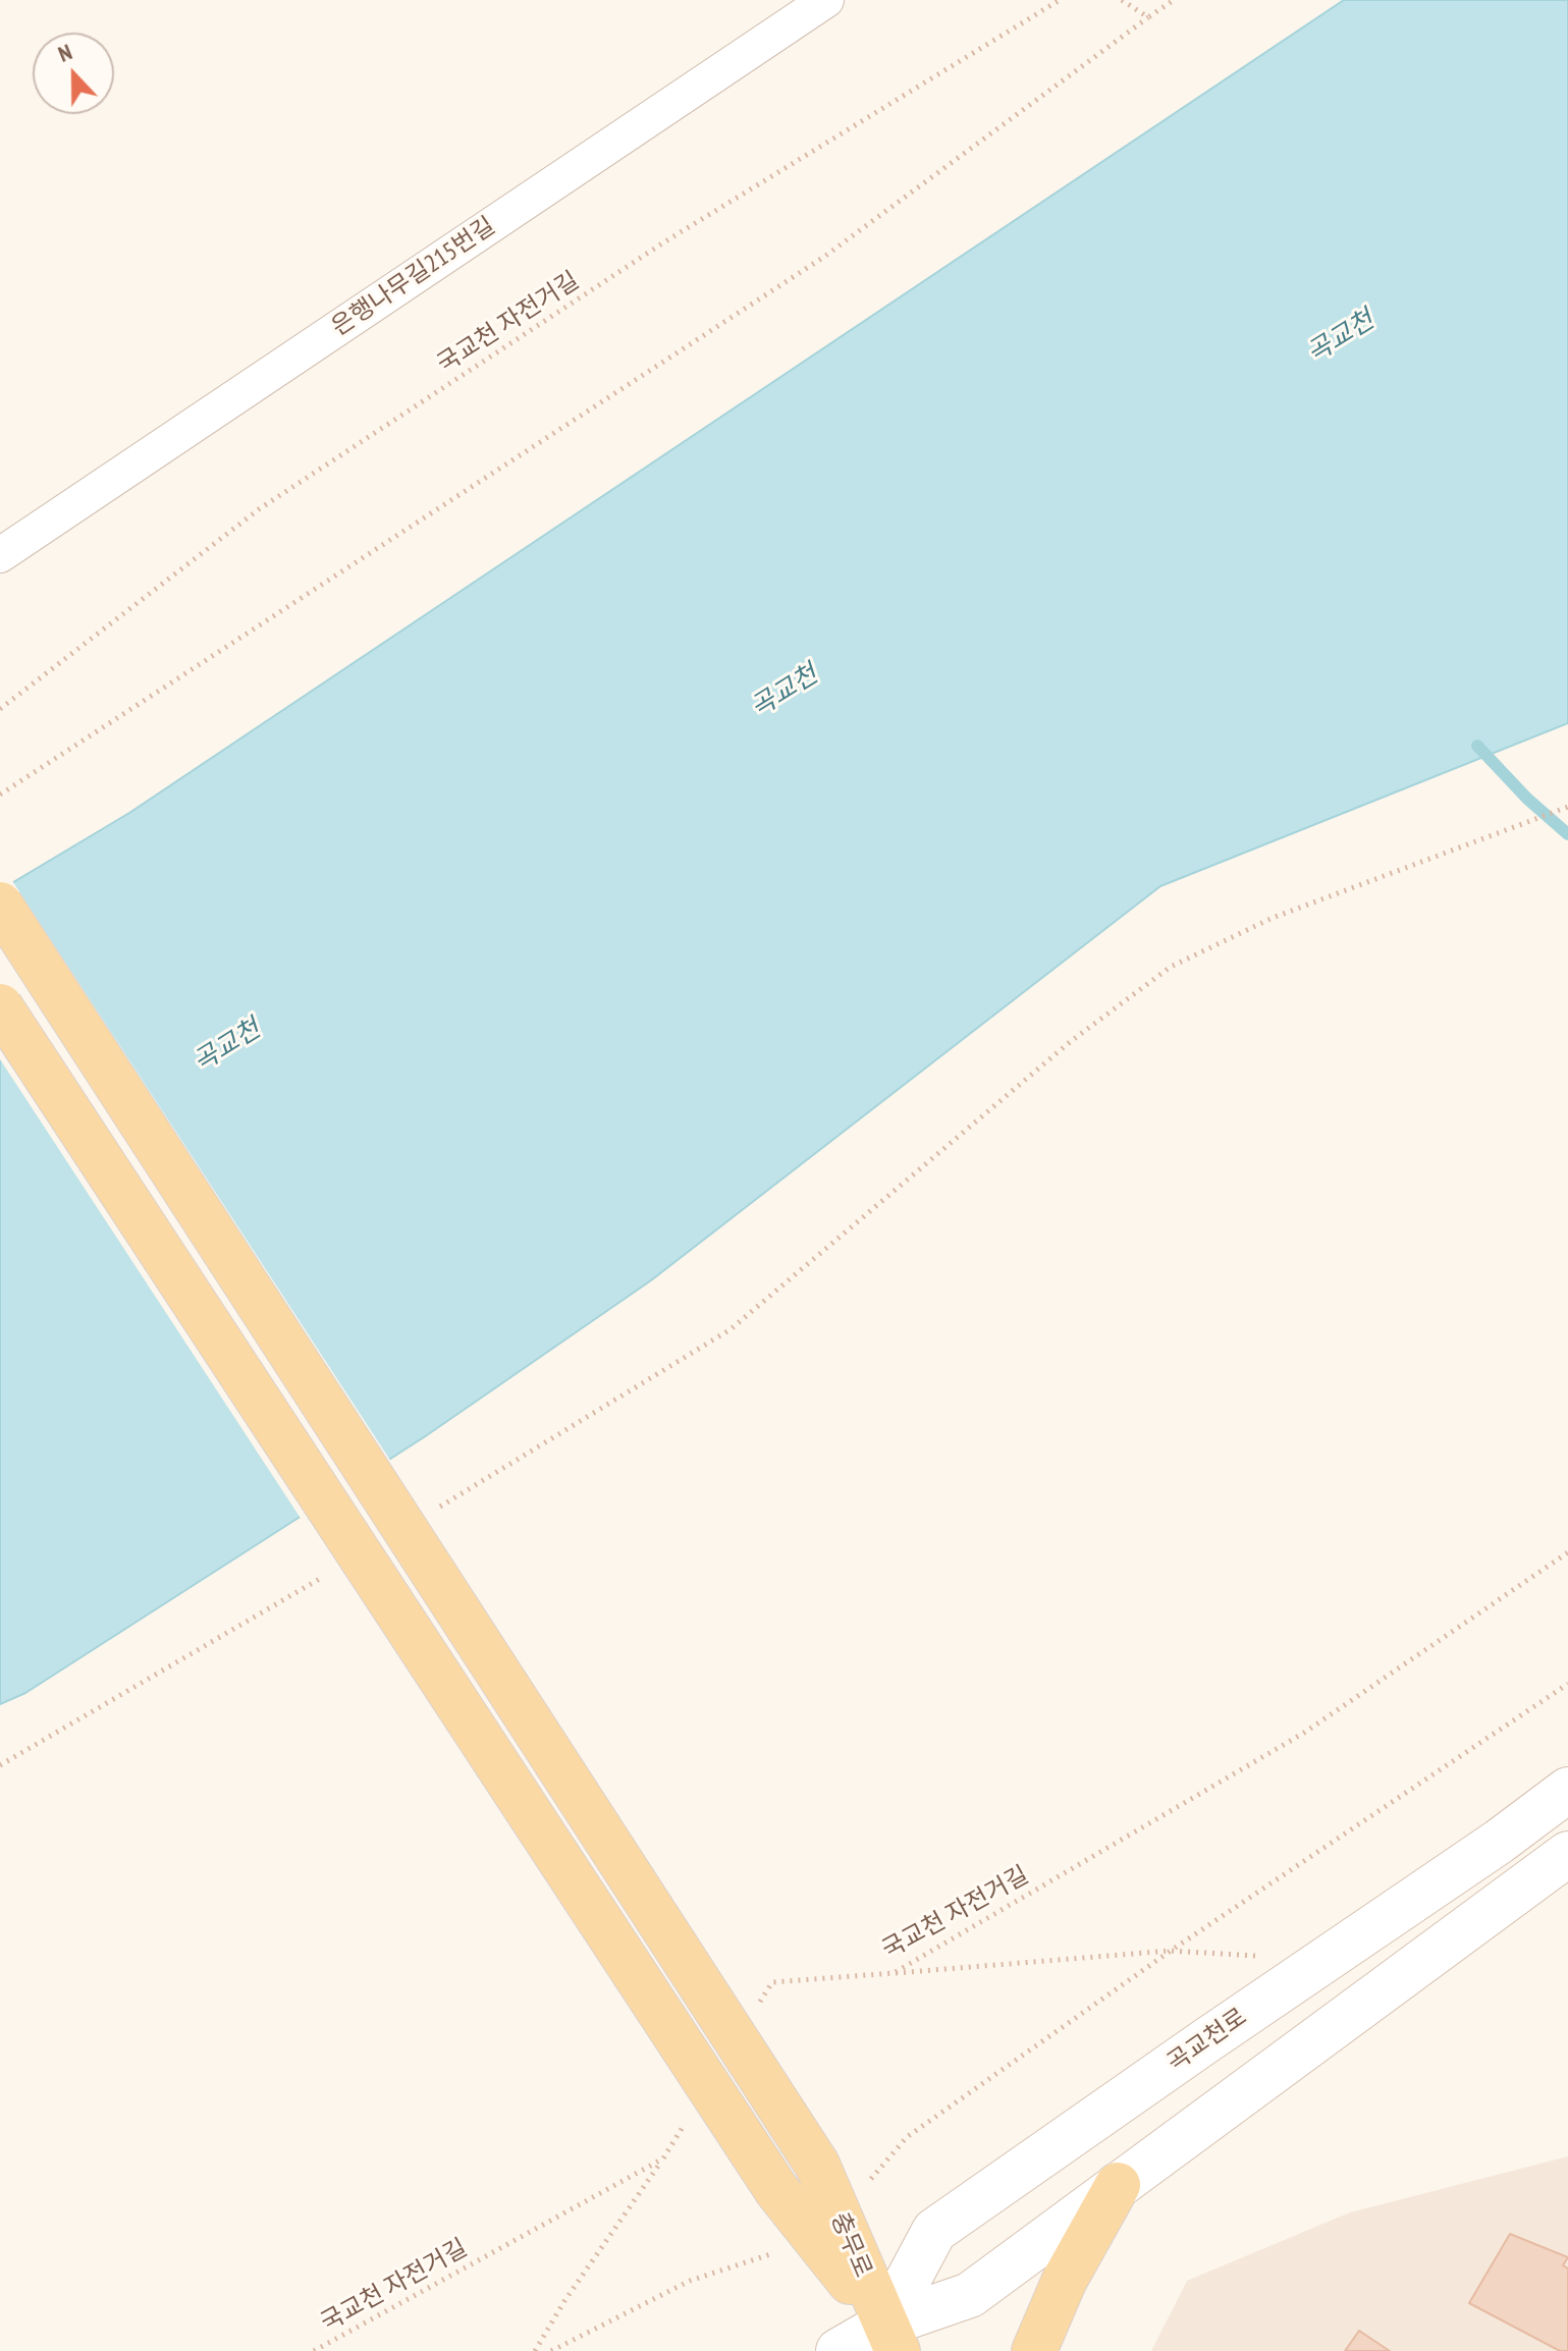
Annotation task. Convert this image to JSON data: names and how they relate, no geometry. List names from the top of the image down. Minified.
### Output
{"streets":{"main road":["곡교천로","충무로"],"street":["은행나무길215번길"],"path":["국교천 자전거길"]},"crossings":[["곡교천로","충무로"]],"water":["곡교천"],"north":"top"}
